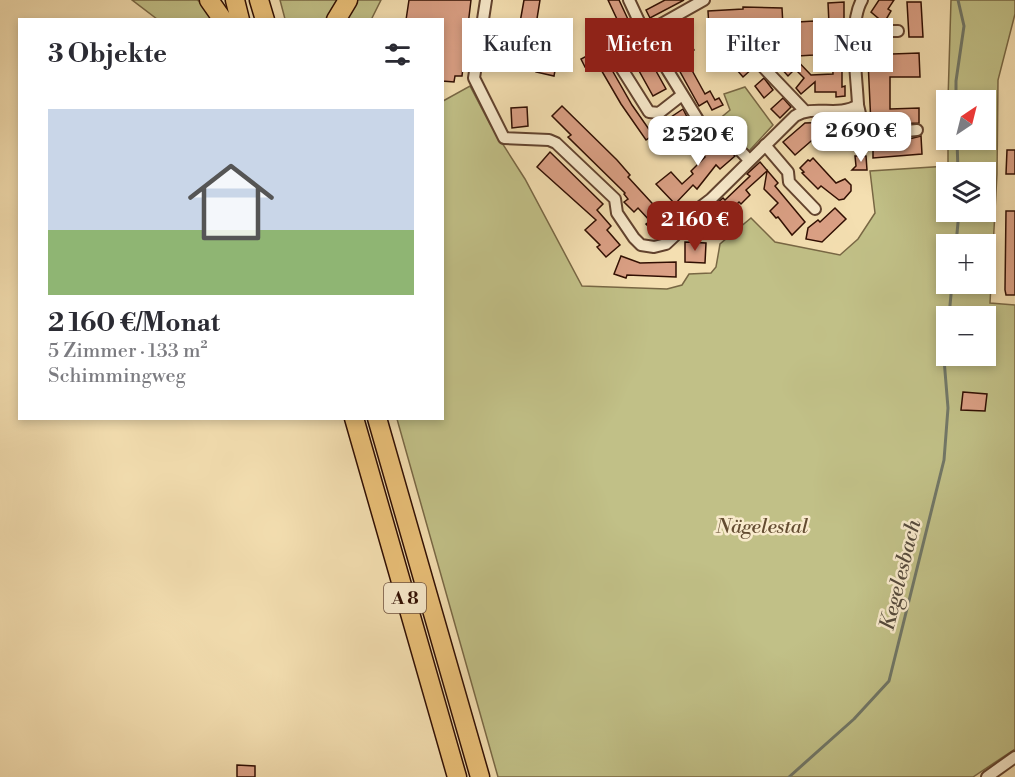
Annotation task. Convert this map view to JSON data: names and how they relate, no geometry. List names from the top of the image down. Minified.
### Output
{"streets":{"highway":["A 8"]},"water":["Kegelesbach"],"parks":["Nägelestal"],"north":"top right","page":{"chip":["Kaufen","Mieten","Filter","Neu"],"heading":"3 Objekte","map_buttons":["+","−"],"list":[{"name":"2 160 €/Monat","note":"5 Zimmer · 133 m² · Schimmingweg"}],"price":["2 690 €","2 520 €","2 160 €"]}}
